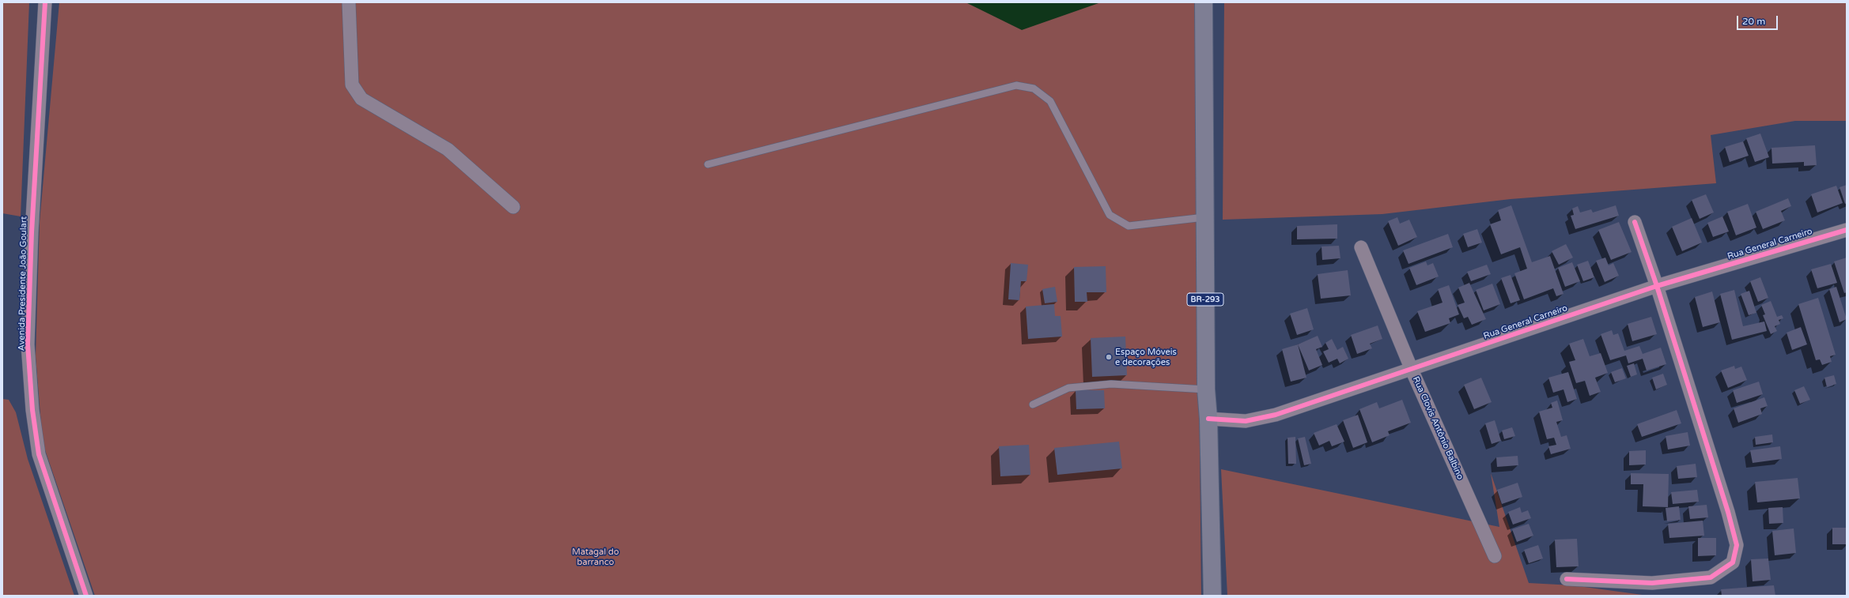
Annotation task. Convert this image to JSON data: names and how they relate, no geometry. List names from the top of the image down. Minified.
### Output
{"streets":{"highway":["BR-293"],"street":["Rua General Carneiro","Avenida Presidente João Goulart","Rua Clovis Antônio Balbino"]},"crossings":[["Rua General Carneiro","BR-293"],["Rua General Carneiro","Rua Clovis Antônio Balbino"]],"parks":["Matagal do barranco"],"places":["Espaço Móveis e decorações"],"scale_bar":"20 m"}
